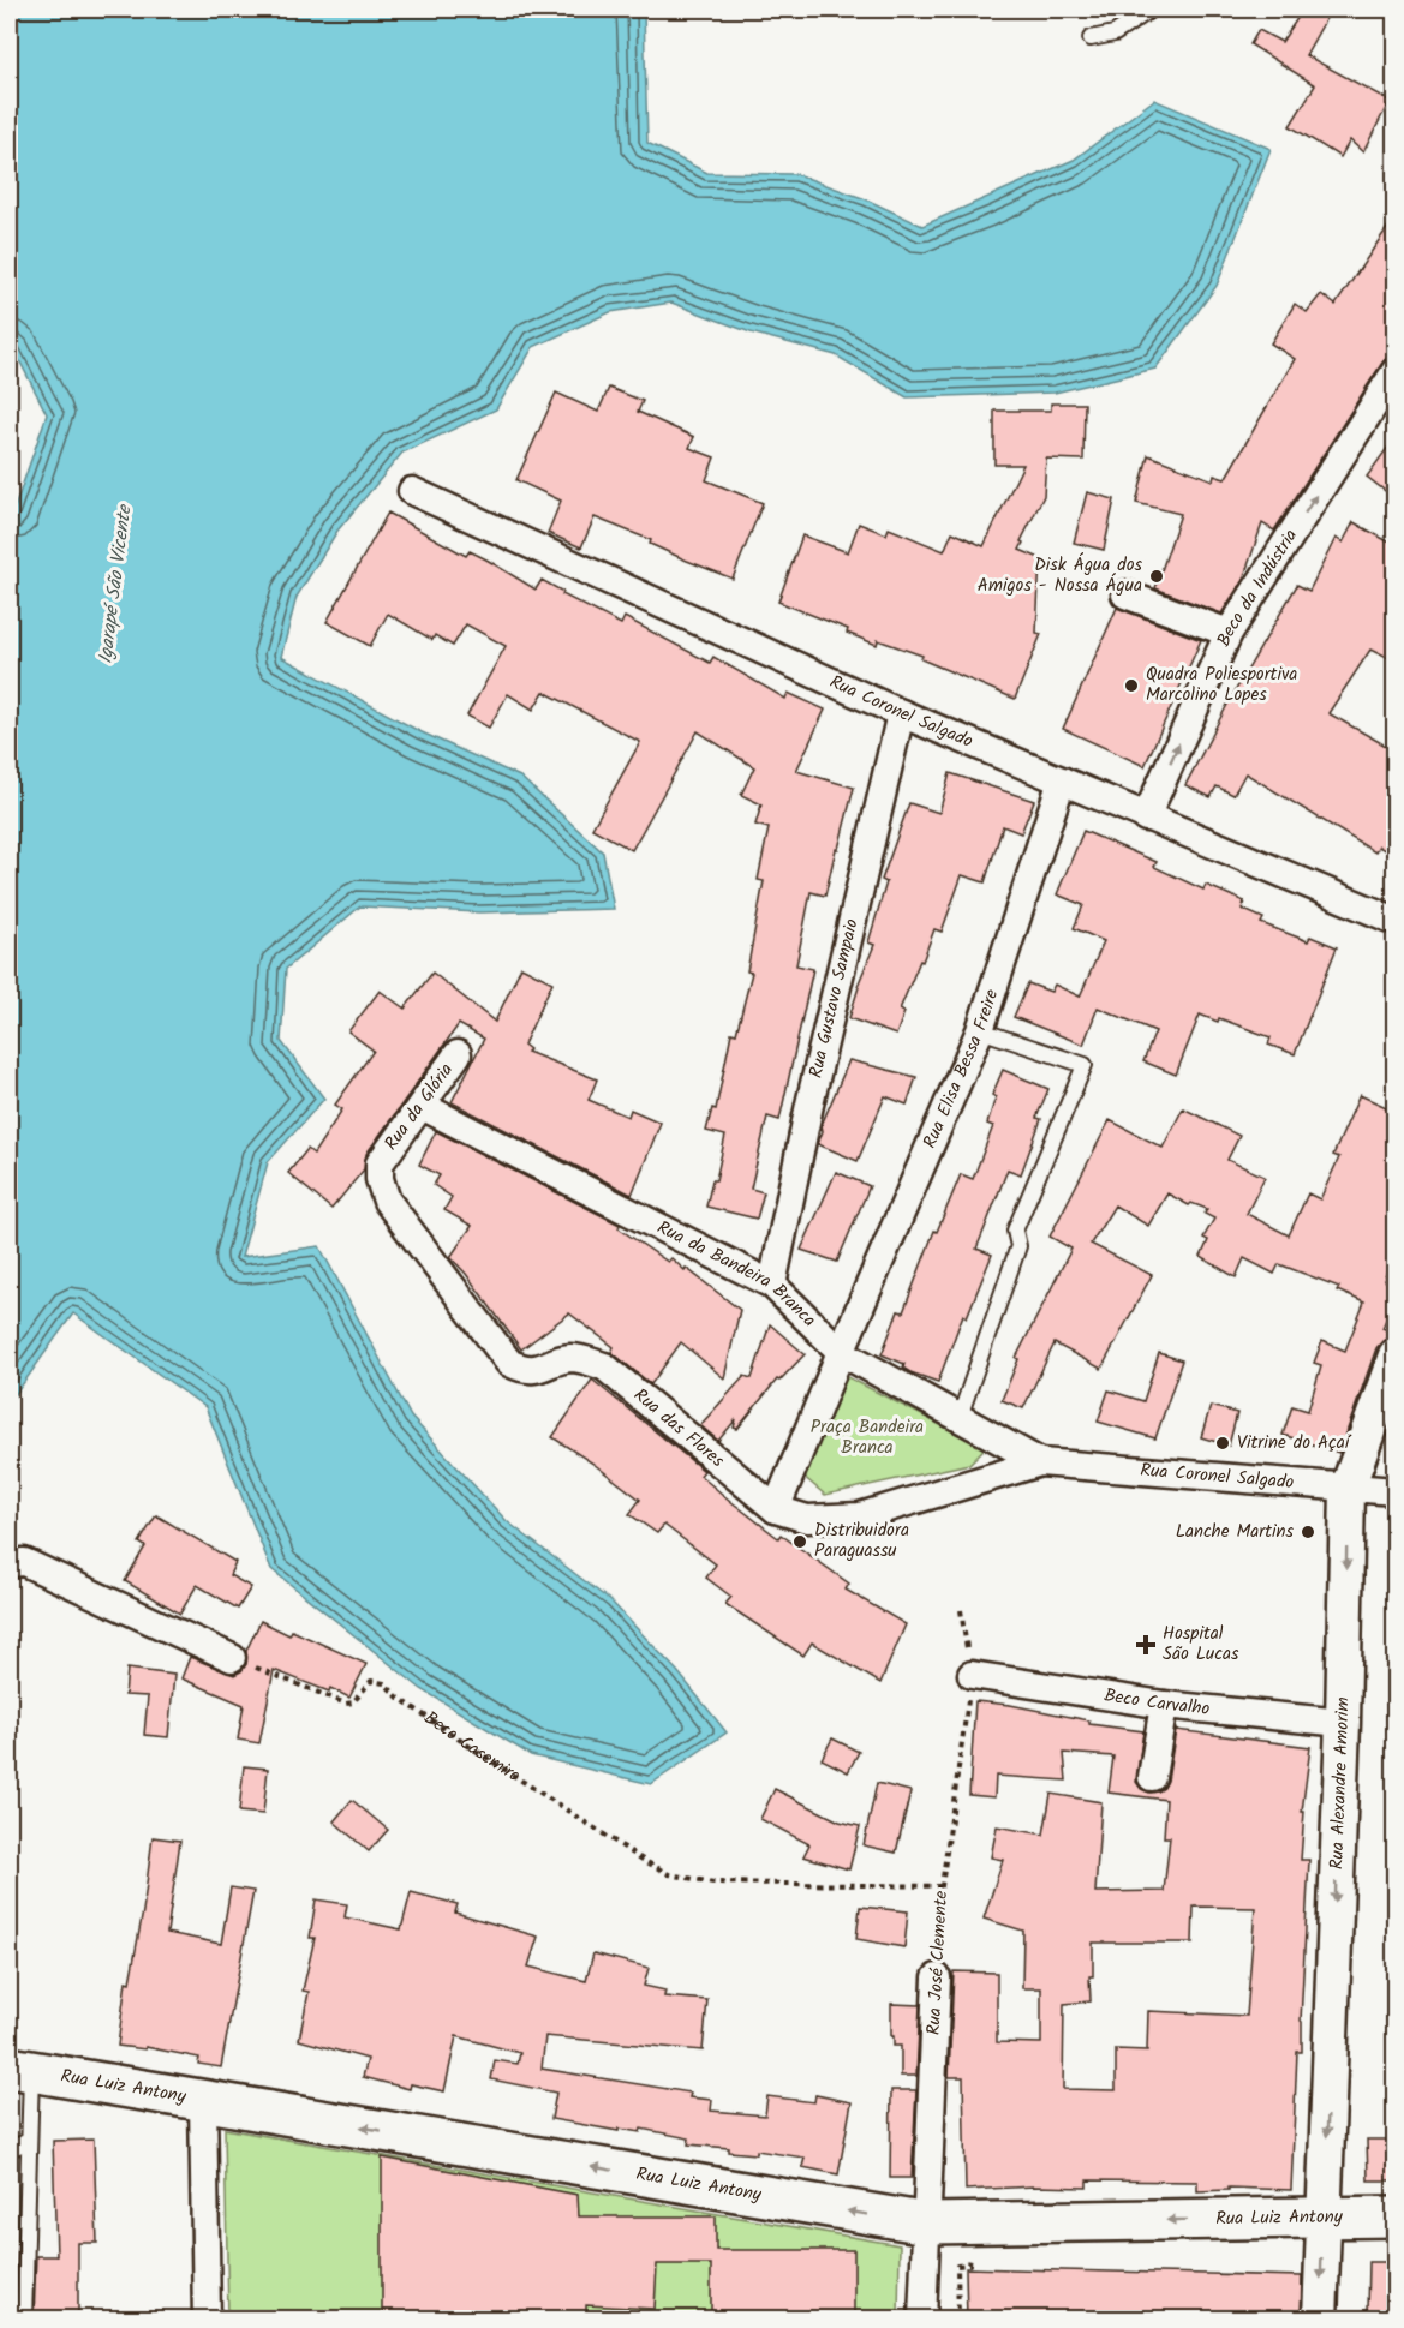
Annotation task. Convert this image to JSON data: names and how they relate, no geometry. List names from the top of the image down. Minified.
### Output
{"streets":{"main road":["Rua Luiz Antony"],"street":["Beco da Indústria","Rua Coronel Salgado","Rua Gustavo Sampaio","Rua Elisa Bessa Freire","Rua da Glória","Rua da Bandeira Branca","Rua das Flores","Beco Carvalho","Rua Alexandre Amorim","Rua José Clemente"],"path":["Beco Casemiro"]},"crossings":[["Beco da Indústria","Rua Coronel Salgado"],["Rua Coronel Salgado","Rua Gustavo Sampaio"],["Rua Coronel Salgado","Rua Elisa Bessa Freire"],["Rua Coronel Salgado","Rua da Bandeira Branca"],["Rua Coronel Salgado","Rua das Flores"],["Rua Coronel Salgado","Rua Alexandre Amorim"],["Rua Gustavo Sampaio","Rua da Bandeira Branca"],["Rua Elisa Bessa Freire","Rua da Bandeira Branca"],["Rua Elisa Bessa Freire","Rua das Flores"],["Rua da Glória","Rua da Bandeira Branca"],["Rua da Glória","Rua das Flores"],["Rua da Bandeira Branca","Rua das Flores"],["Beco Carvalho","Rua Alexandre Amorim"],["Beco Carvalho","Rua José Clemente"],["Beco Casemiro","Rua José Clemente"],["Rua Alexandre Amorim","Rua Luiz Antony"],["Rua José Clemente","Rua Luiz Antony"]],"one_way":["Beco da Indústria","Rua Alexandre Amorim","Rua Luiz Antony"],"water":["Igarapé São Vicente"],"parks":["Praça Bandeira Branca"],"places":{"other":["Disk Água dos Amigos - Nossa Água","Quadra Poliesportiva Marcolino Lopes","Vitrine do Açaí","Lanche Martins","Distribuidora Paraguassu"],"health":["Hospital São Lucas"]}}
